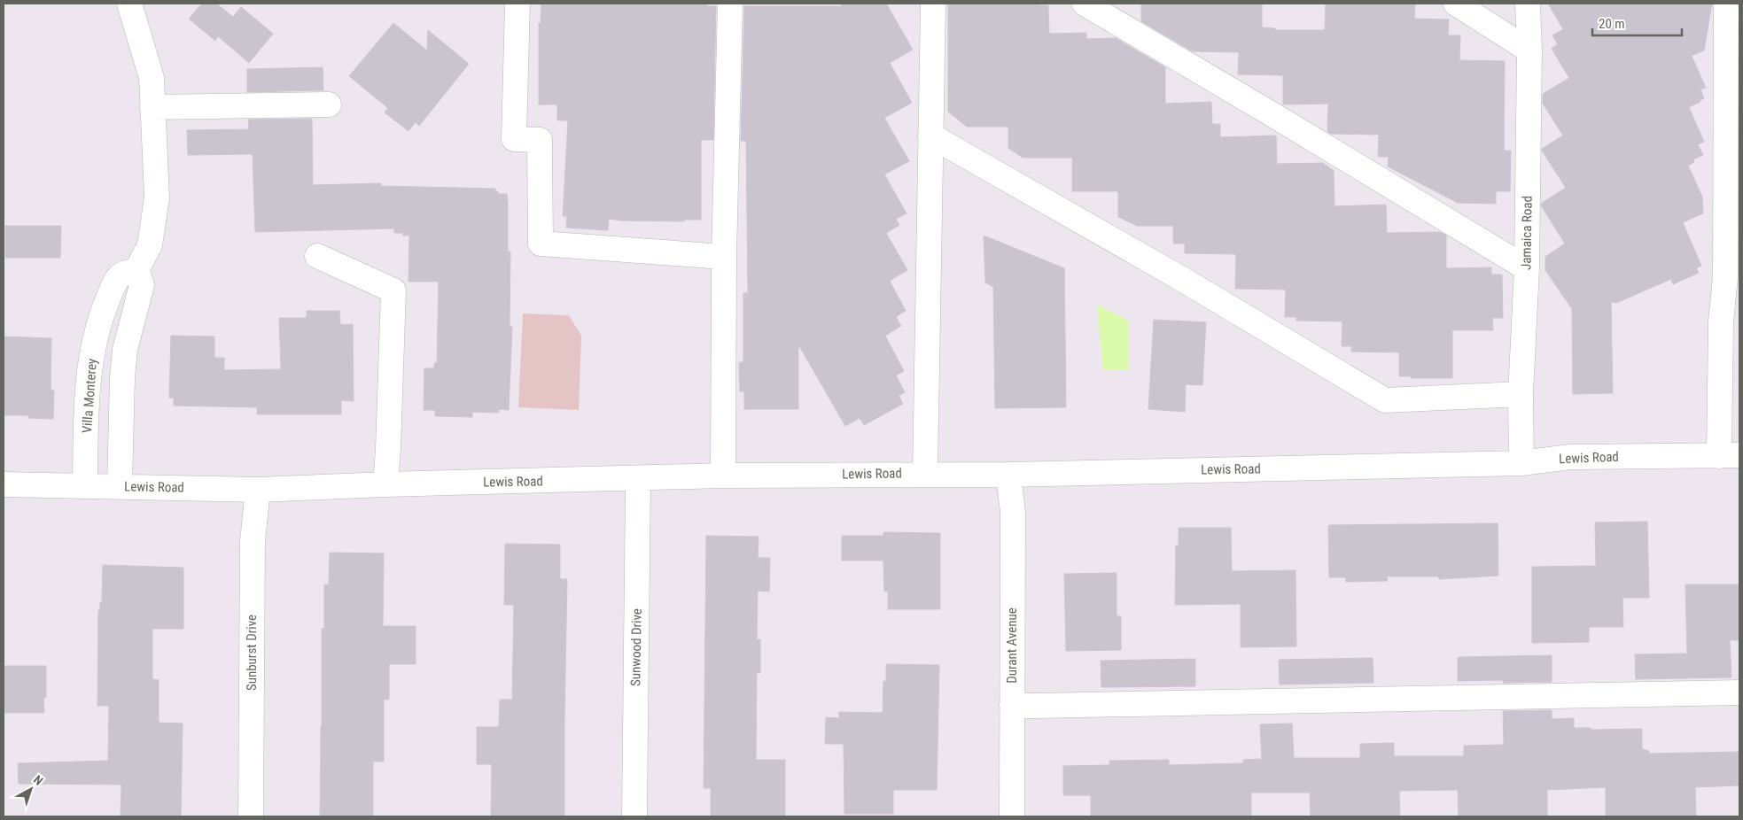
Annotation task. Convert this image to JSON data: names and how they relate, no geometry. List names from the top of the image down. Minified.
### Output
{"streets":{"street":["Jamaica Road","Villa Monterey","Lewis Road","Durant Avenue","Sunwood Drive","Sunburst Drive"]},"crossings":[["Jamaica Road","Lewis Road"],["Villa Monterey","Lewis Road"],["Lewis Road","Durant Avenue"],["Lewis Road","Sunwood Drive"],["Lewis Road","Sunburst Drive"]],"scale_bar":"20 m","north":"top right"}
